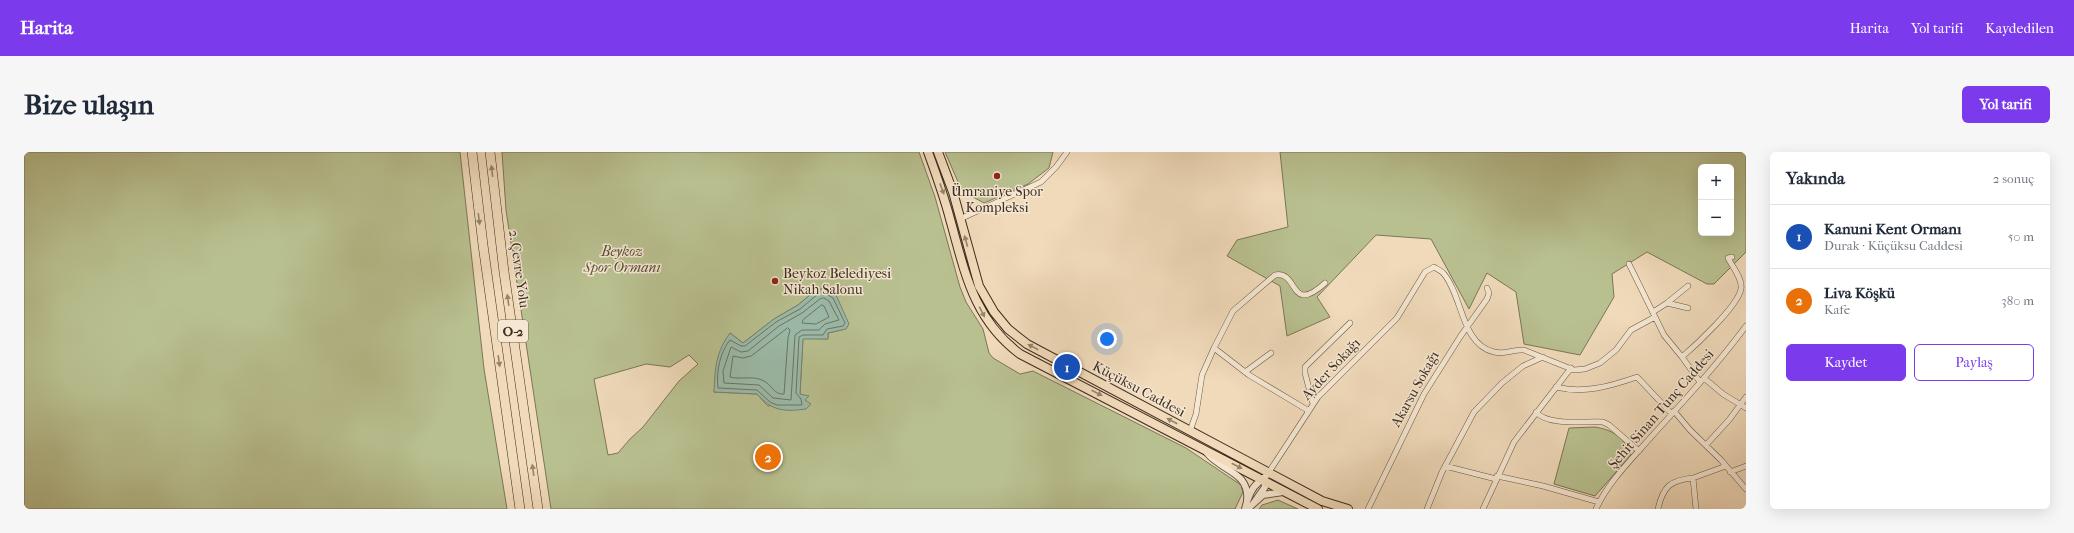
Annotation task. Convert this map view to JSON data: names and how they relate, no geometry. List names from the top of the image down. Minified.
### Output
{"streets":{"highway":["2. Çevre Yolu","O-2"],"main road":["Küçüksu Caddesi"],"street":["Ayder Sokağı","Akarsu Sokağı","Şehit Sinan Tunç Caddesi"]},"crossings":[["Ayder Sokağı","Küçüksu Caddesi"],["Ayder Sokağı","Akarsu Sokağı"]],"parks":["Beykoz Spor Ormanı"],"places":["Ümraniye Spor Kompleksi","Beykoz Belediyesi Nikah Salonu"],"page":{"header":"Harita","nav":["Harita","Yol tarifi","Kaydedilen"],"buttons":["Yol tarifi",["Kaydet","Paylaş"]],"title":"Bize ulaşın","heading":["Yakında","2 sonuç"],"map_buttons":["+","−"],"list":[{"mark":"1","name":"Kanuni Kent Ormanı","note":"Durak · Küçüksu Caddesi","value":"50 m"},{"mark":"2","name":"Liva Köşkü","note":"Kafe","value":"380 m"}],"pins":["1","2"]}}
